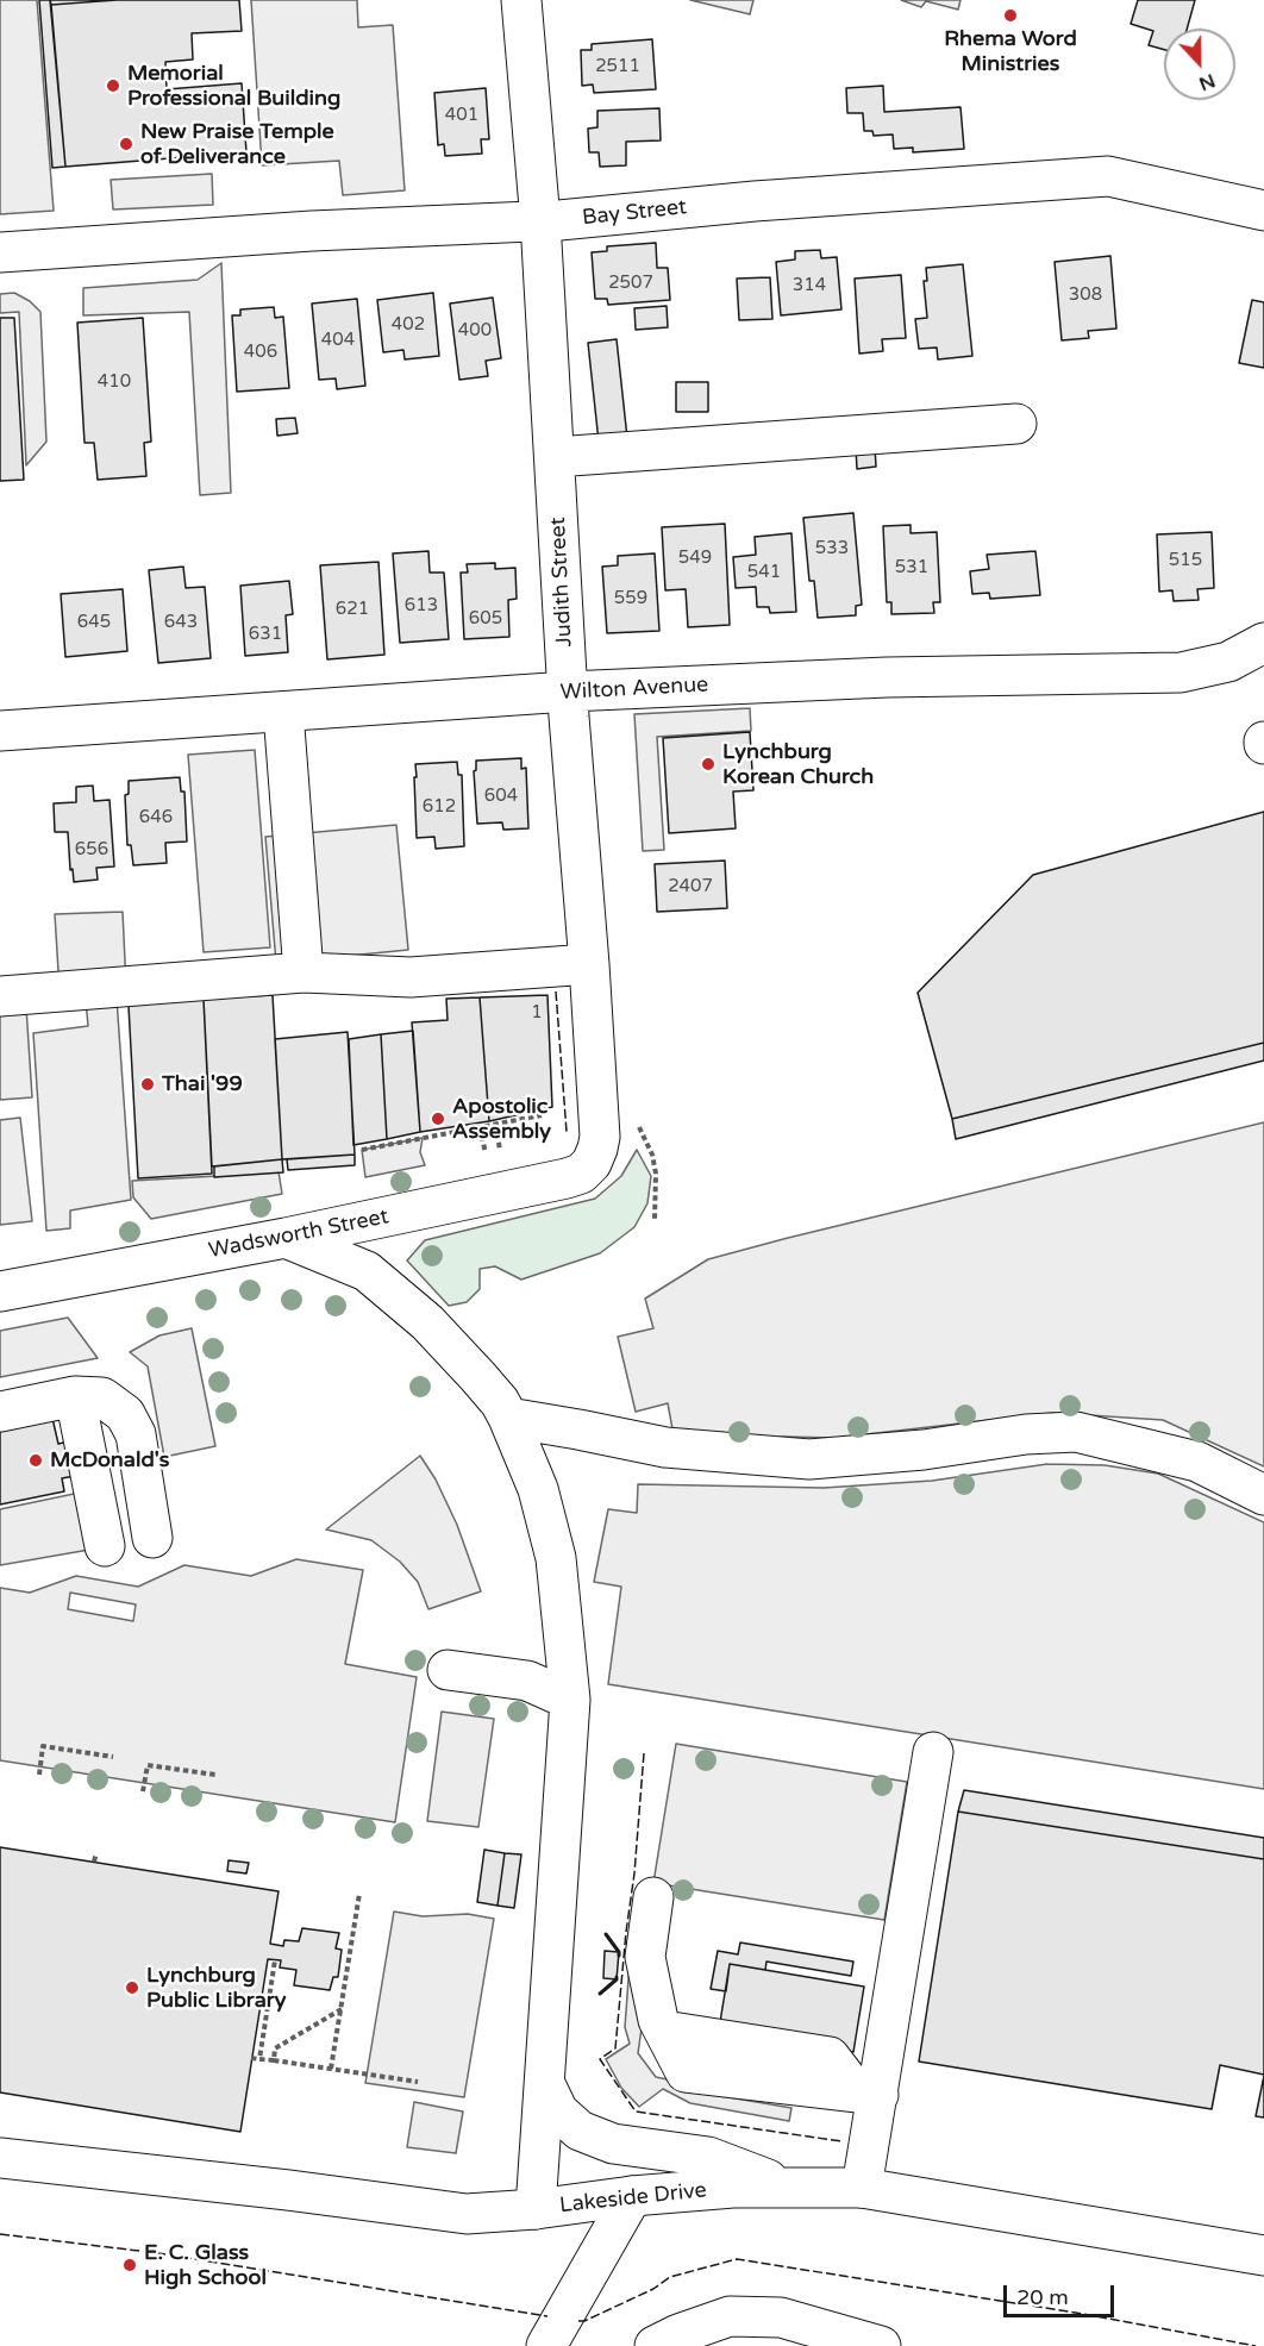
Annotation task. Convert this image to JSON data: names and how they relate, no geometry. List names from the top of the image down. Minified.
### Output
{"streets":{"street":["Bay Street","Judith Street","Wilton Avenue","Wadsworth Street","Lakeside Drive"]},"crossings":[["Bay Street","Judith Street"],["Judith Street","Wilton Avenue"],["Judith Street","Wadsworth Street"]],"places":["Rhema Word Ministries","Memorial Professional Building","New Praise Temple of Deliverance","Lynchburg Korean Church","Thai '99","Apostolic Assembly","McDonald's","Lynchburg Public Library","E. C. Glass High School"],"house_numbers":["2511","401","2507","314","308","402","400","404","406","410","533","549","515","531","541","559","613","621","605","645","643","631","604","612","646","656","2407","1"],"scale_bar":"20 m","north":"bottom"}
